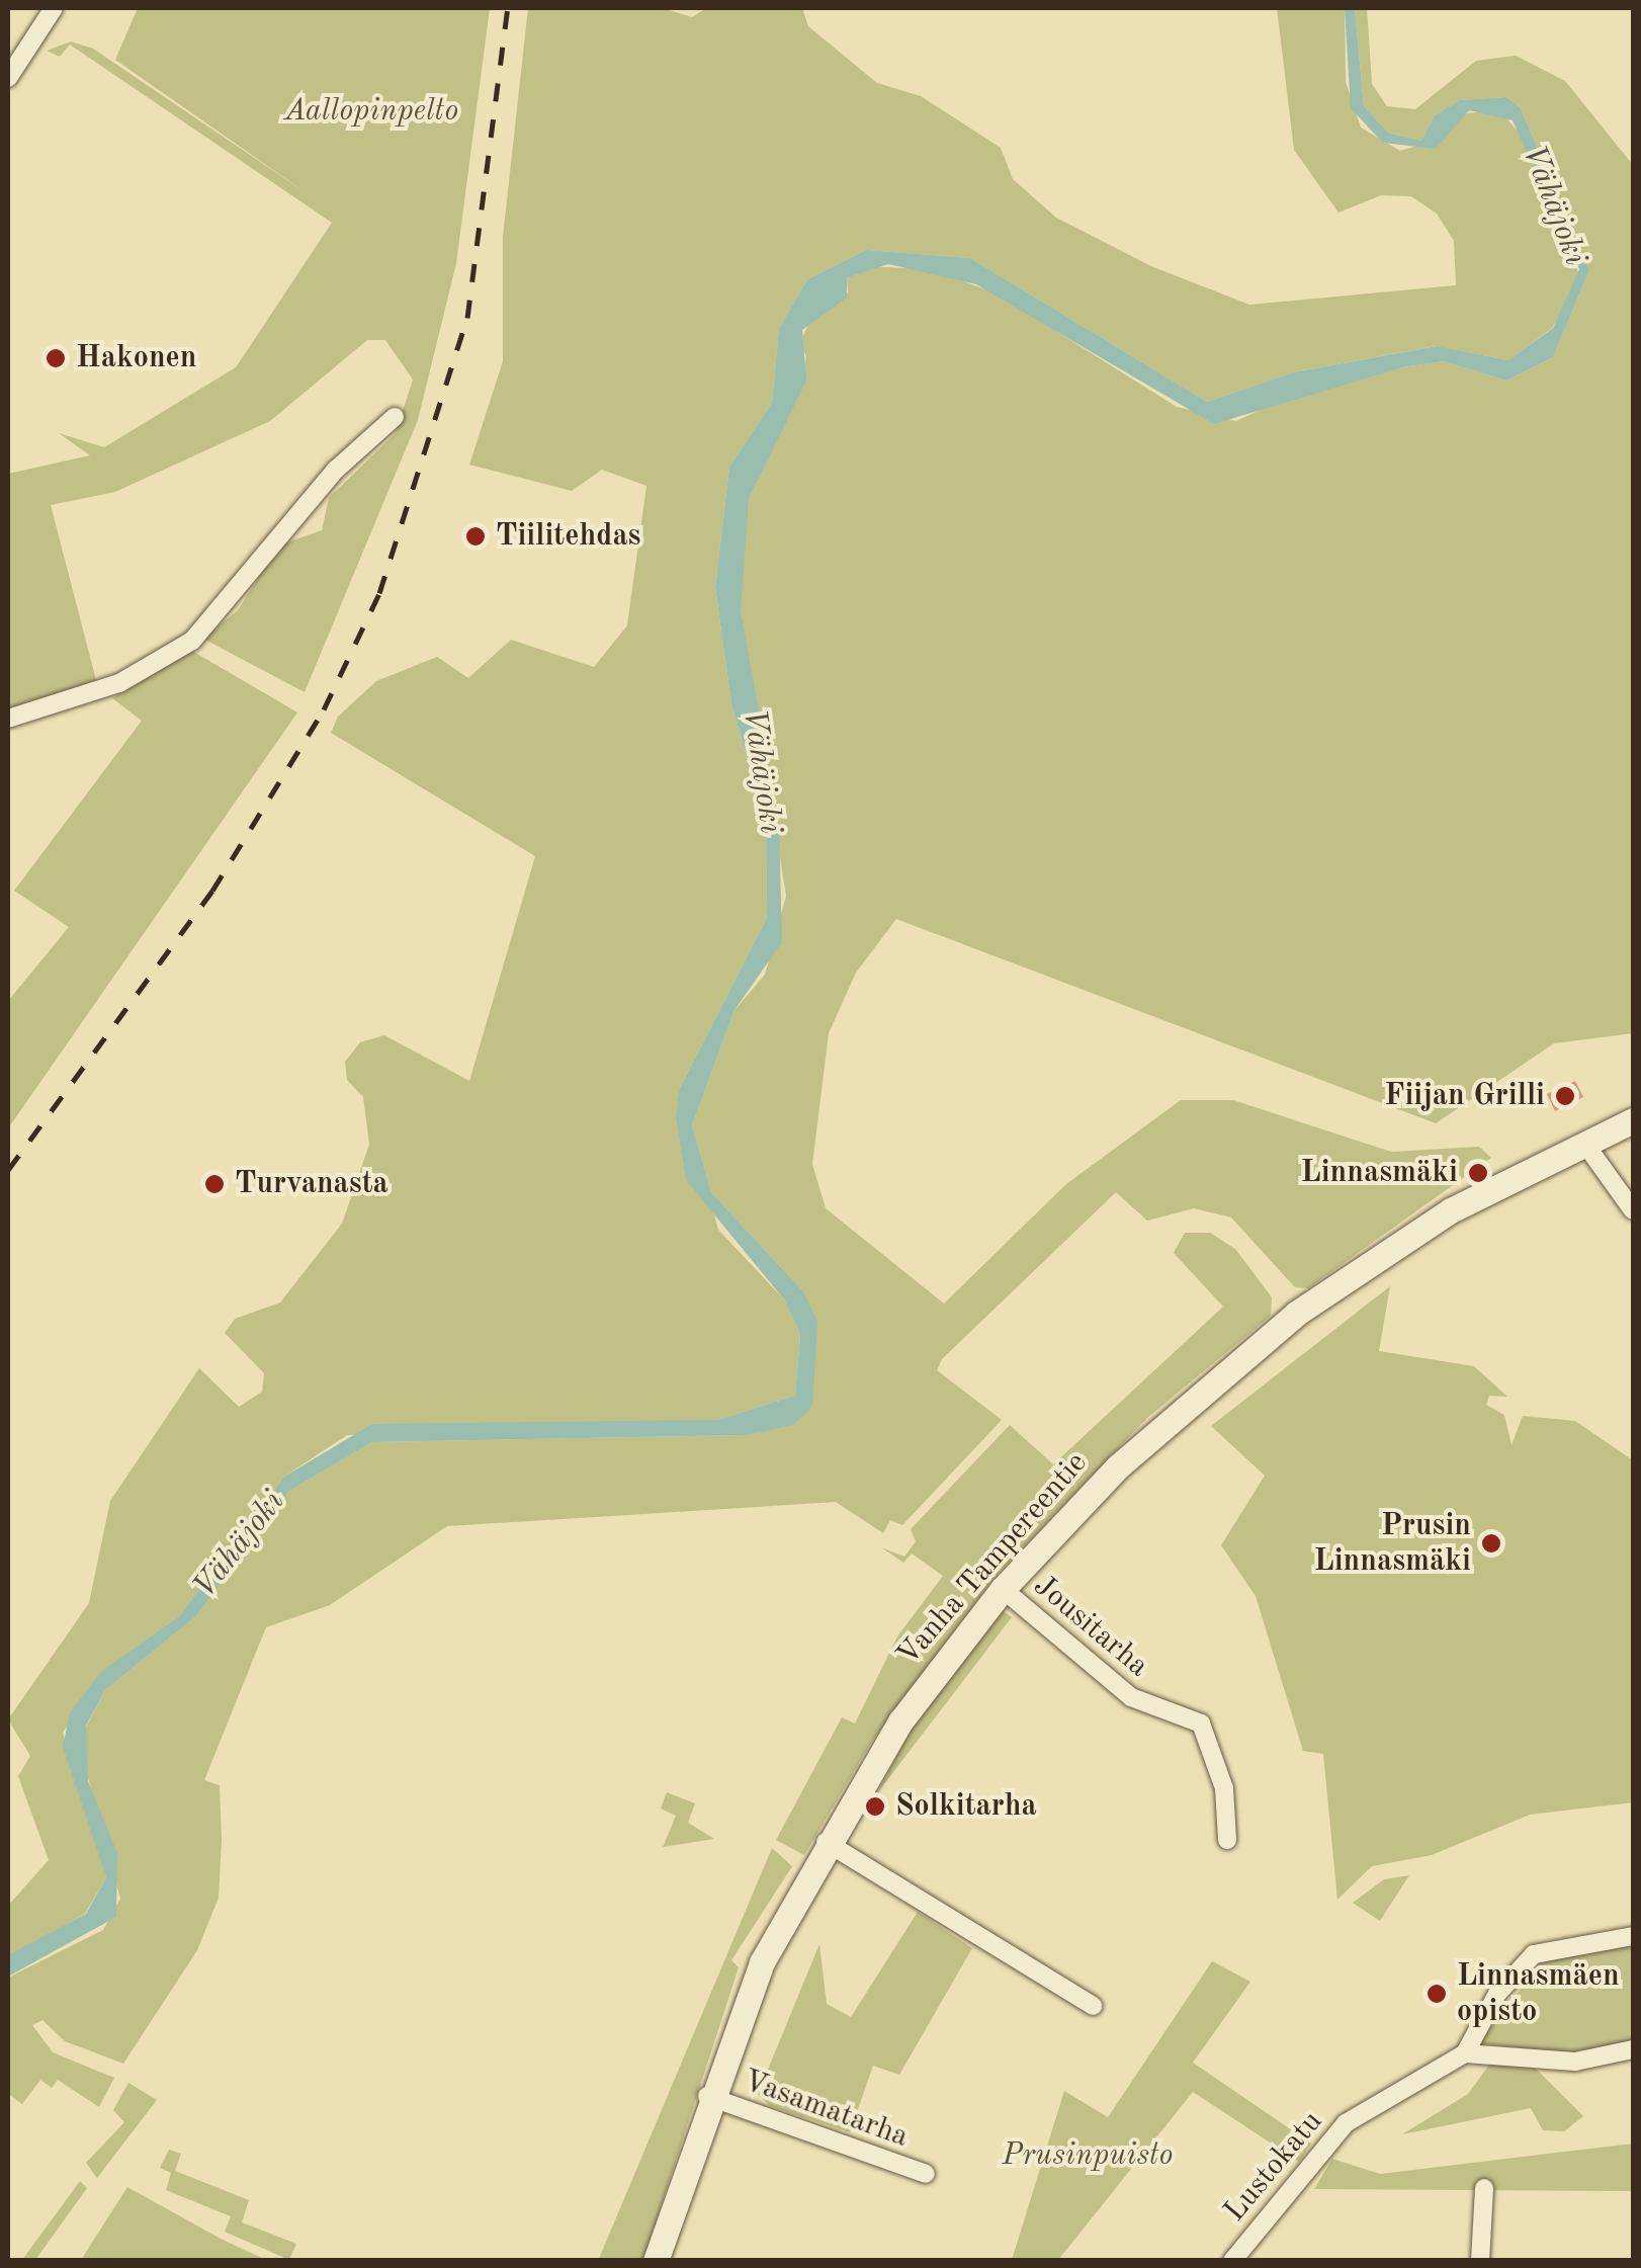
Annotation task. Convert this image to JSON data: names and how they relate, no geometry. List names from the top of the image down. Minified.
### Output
{"streets":{"main road":["Vanha Tampereentie"],"street":["Jousitarha","Vasamatarha","Lustokatu"]},"crossings":[["Vanha Tampereentie","Jousitarha"],["Vanha Tampereentie","Vasamatarha"]],"water":["Vähäjoki"],"parks":["Aallopinpelto","Prusinpuisto"],"places":["Hakonen","Tiilitehdas","Fiijan Grilli","Linnasmäki","Turvanasta","Prusin Linnasmäki","Solkitarha","Linnasmäen opisto"]}
